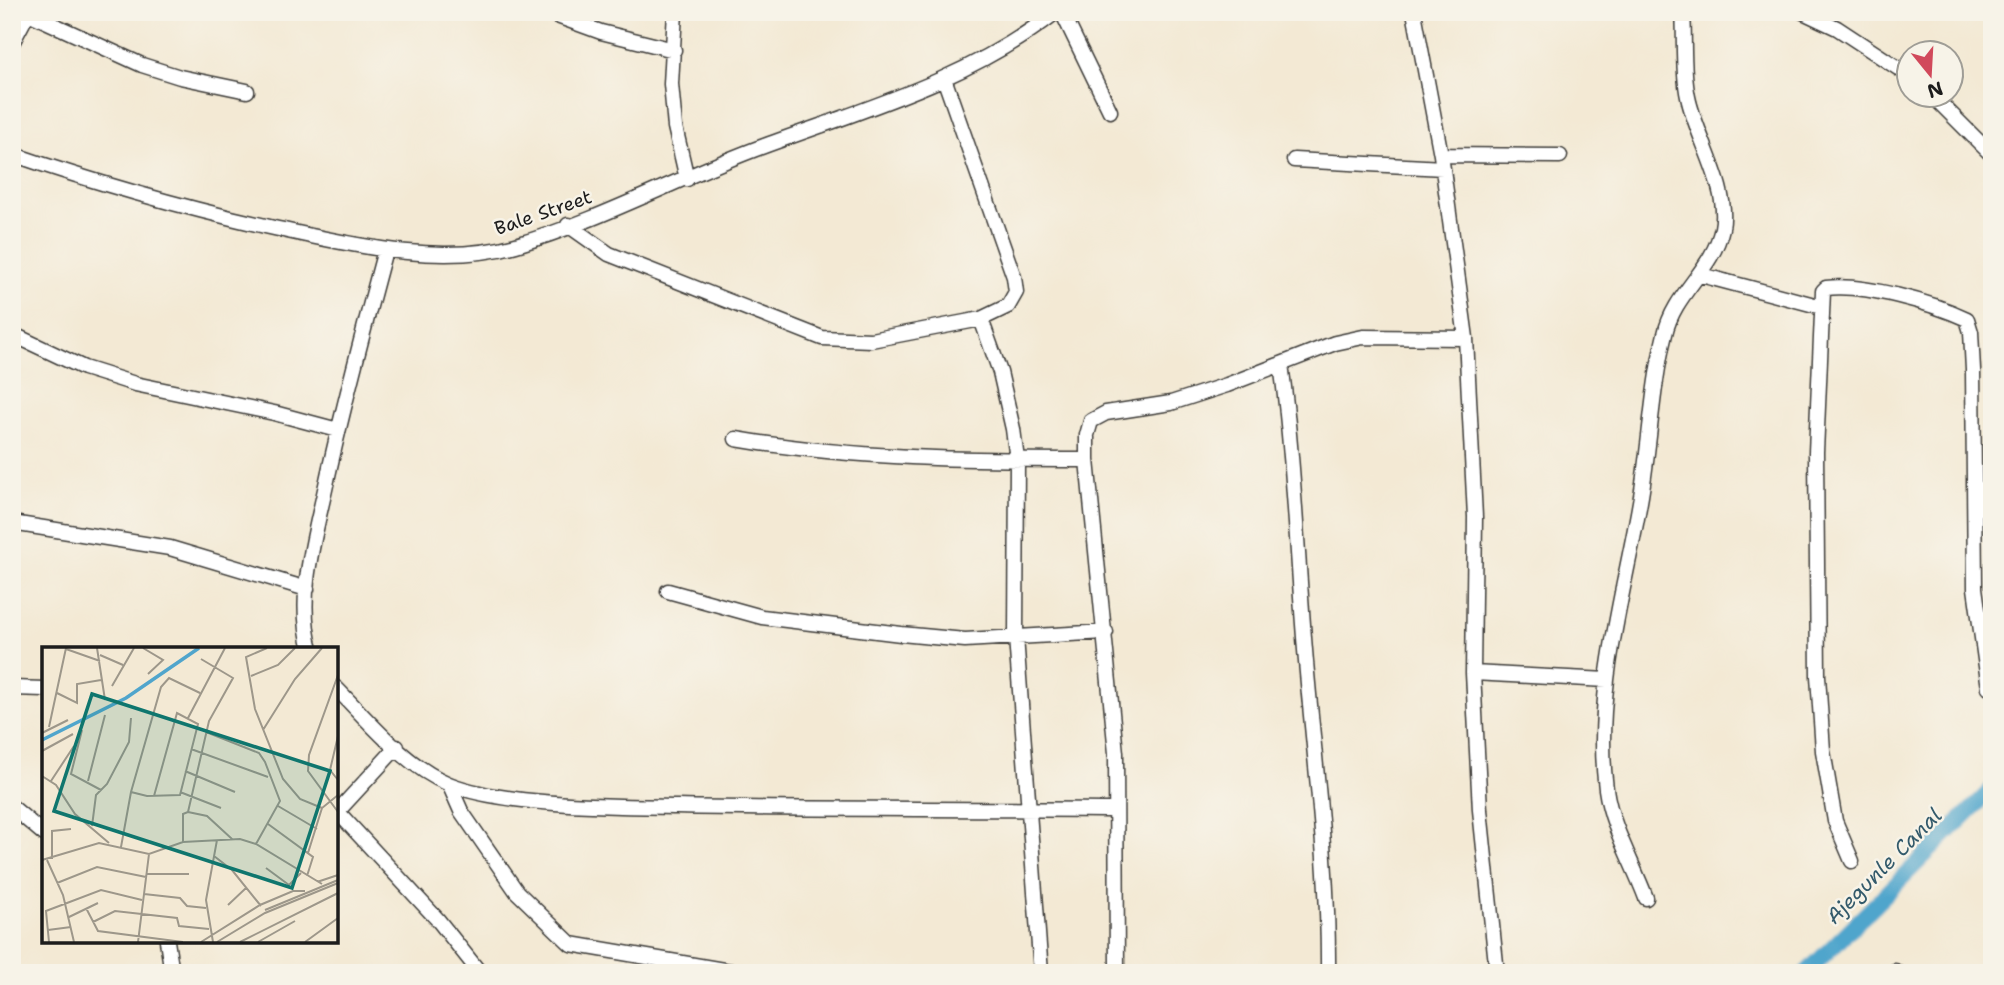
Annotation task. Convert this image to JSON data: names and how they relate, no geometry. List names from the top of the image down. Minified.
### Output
{"streets":{"street":["Bale Street"]},"water":["Ajegunle Canal"],"north":"bottom"}
